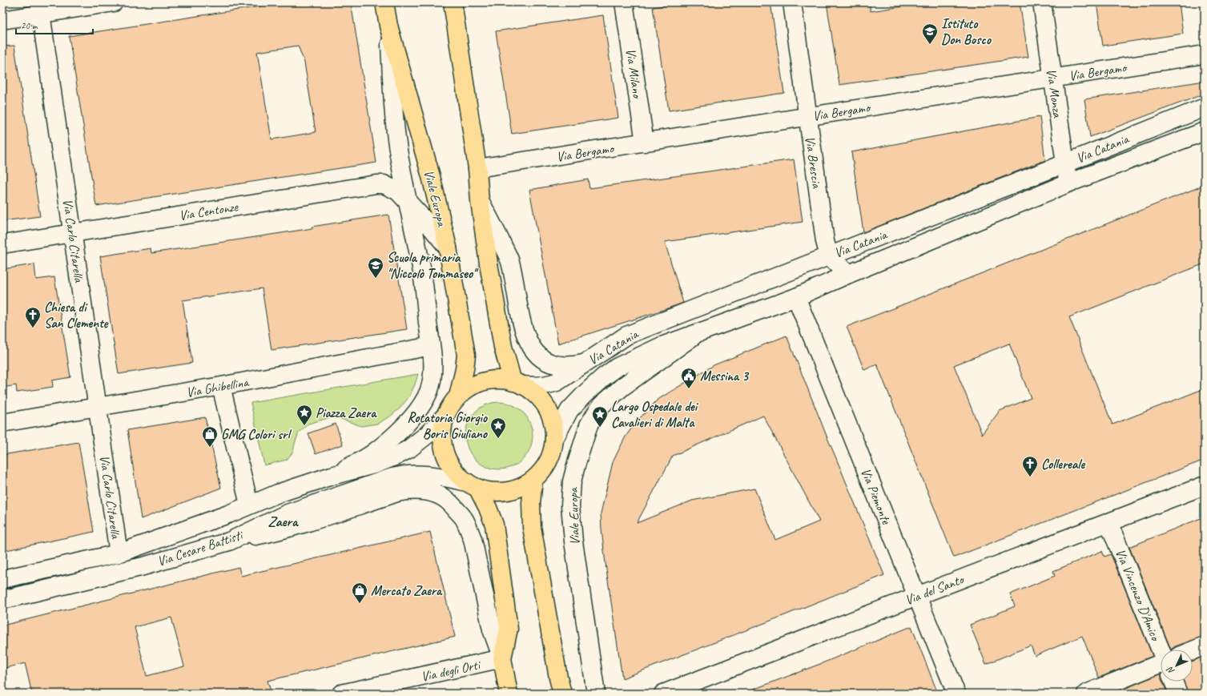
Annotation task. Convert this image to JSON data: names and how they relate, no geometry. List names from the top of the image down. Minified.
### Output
{"streets":{"main road":["Viale Europa"],"street":["Via Bergamo","Via Milano","Via Monza","Via Catania","Via Brescia","Via Centonze","Via Carlo Citarella","Via Ghibellina","Via Piemonte","Via Cesare Battisti","Via del Santo","Via Vincenzo D'Amico","Via degli Orti"]},"crossings":[["Via Bergamo","Via Milano"],["Via Bergamo","Via Monza"],["Via Bergamo","Via Brescia"],["Via Monza","Via Catania"],["Via Catania","Via Brescia"],["Via Catania","Viale Europa"],["Via Catania","Via Piemonte"],["Via Catania","Via Cesare Battisti"],["Viale Europa","Via Centonze"],["Viale Europa","Via Cesare Battisti"],["Via Centonze","Via Carlo Citarella"],["Via Carlo Citarella","Via Ghibellina"],["Via Carlo Citarella","Via Cesare Battisti"],["Via Piemonte","Via del Santo"],["Via del Santo","Via Vincenzo D'Amico"]],"districts":["Zaera"],"places":{"school or university":["Istituto Don Bosco","Scuola primaria \"Niccolò Tommaseo\""],"church":["Chiesa di San Clemente","Collereale"],"public building":["Messina 3"],"place":["Piazza Zaera","Largo Ospedale dei Cavalieri di Malta","Rotatoria Giorgio Boris Giuliano"],"shop":["GMG Colori srl","Mercato Zaera"]},"scale_bar":"20 m","north":"bottom left"}
